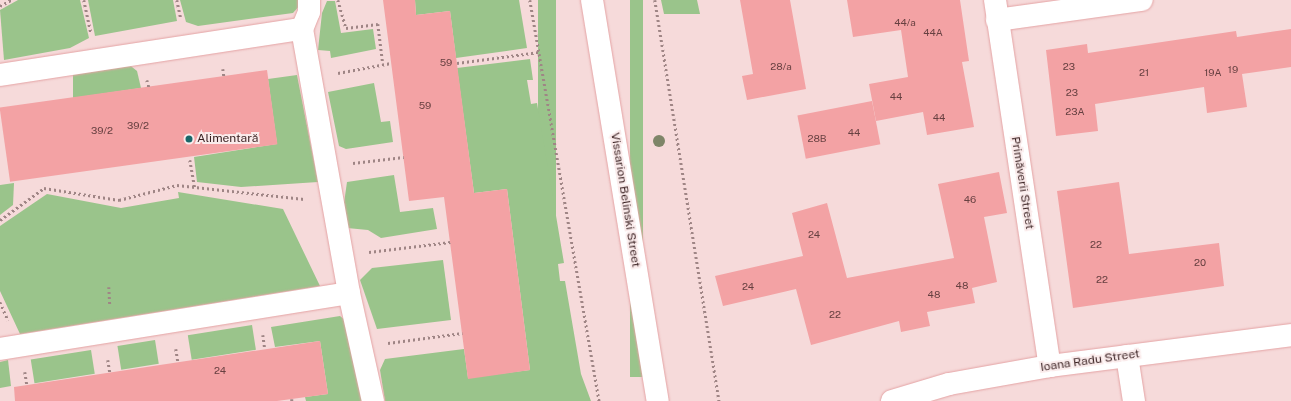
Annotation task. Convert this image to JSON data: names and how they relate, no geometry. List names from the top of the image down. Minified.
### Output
{"streets":{"street":["Primăverii Street","Vissarion Belinski Street","Ioana Radu Street"]},"crossings":[["Primăverii Street","Ioana Radu Street"]],"places":["Alimentară"],"house_numbers":["44/a","44A","59","28/a","23","19","21","19A","23","44","59","23A","44","39/2","39/2","44","28B","46","24","22","20","22","48","24","48","22","24"]}
